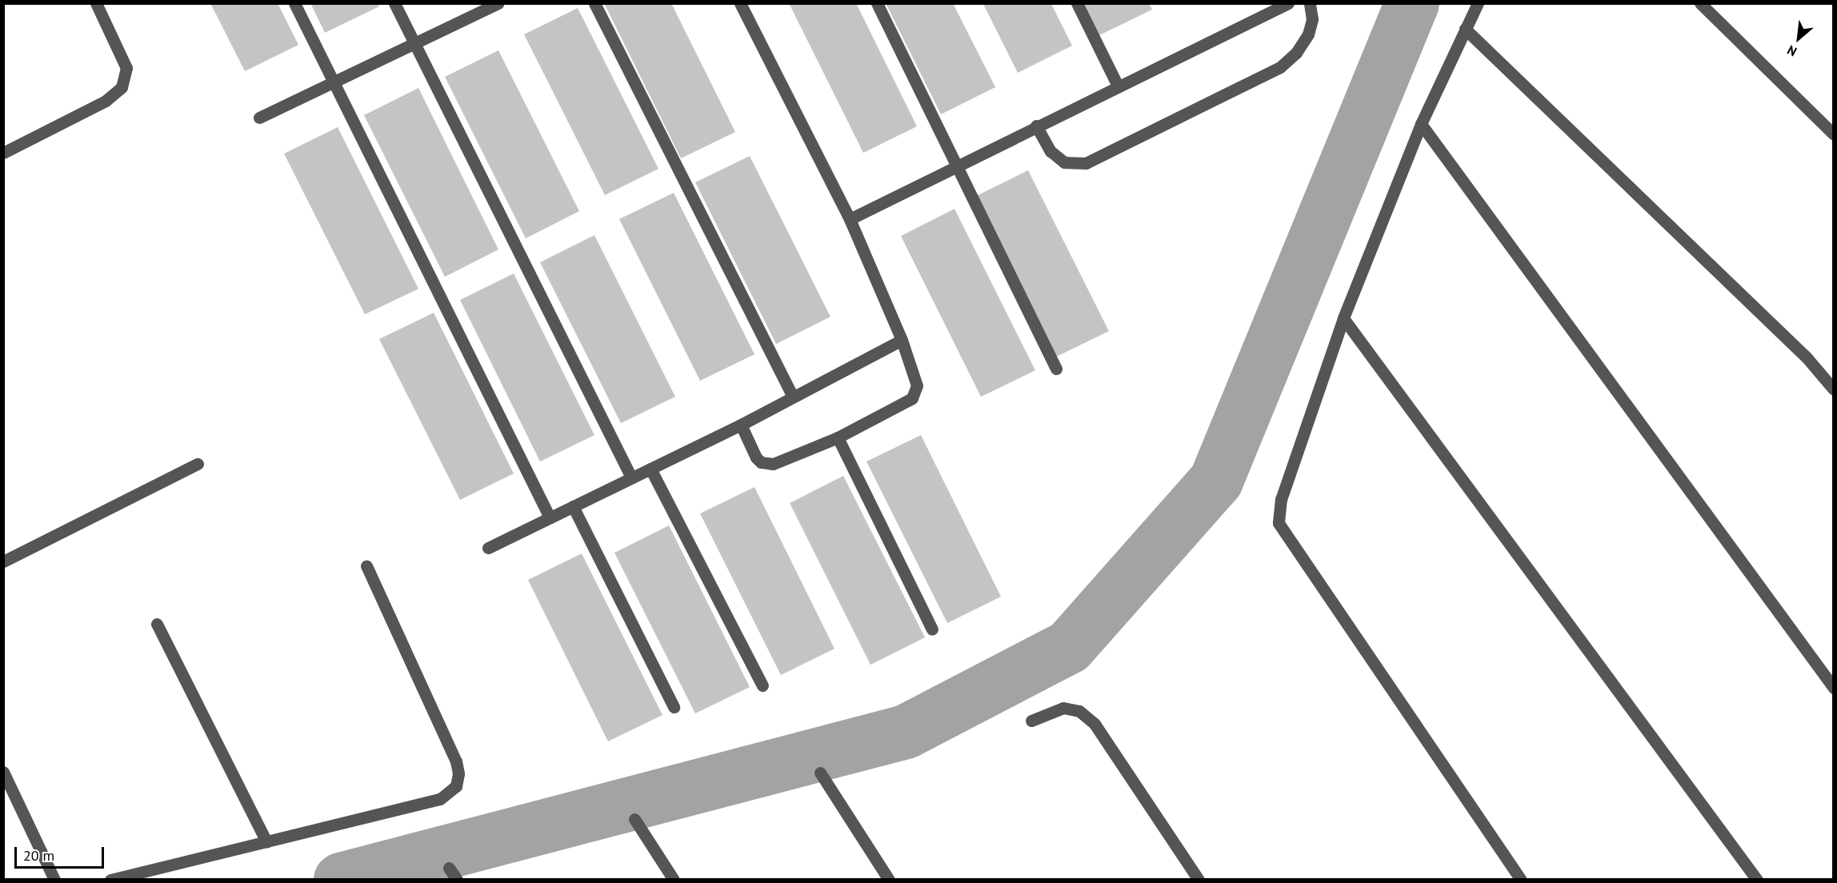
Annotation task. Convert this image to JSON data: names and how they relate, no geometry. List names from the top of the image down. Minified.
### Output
{"scale_bar":"20 m","north":"bottom left"}
